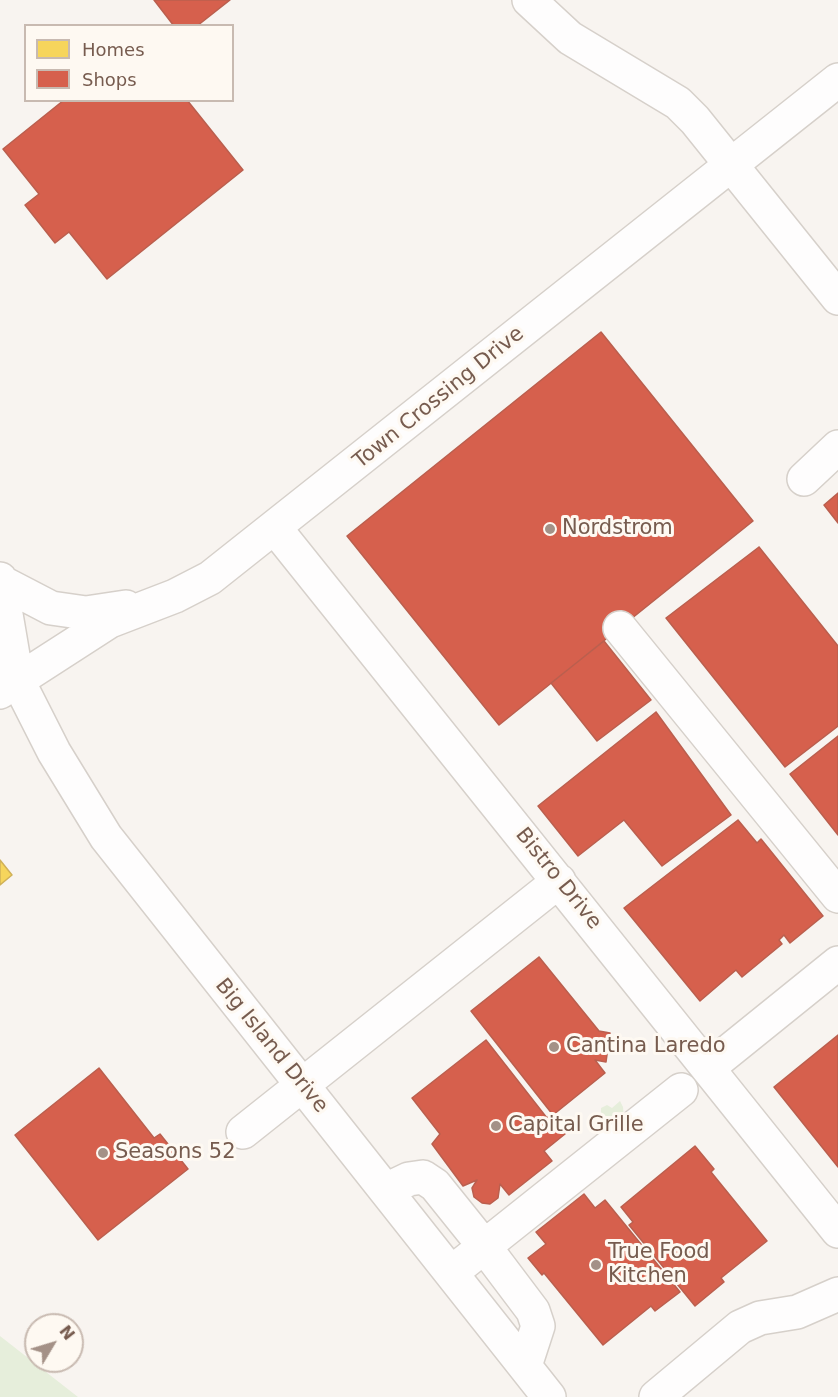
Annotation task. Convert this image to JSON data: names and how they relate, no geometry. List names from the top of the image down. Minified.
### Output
{"streets":{"street":["Town Crossing Drive","Bistro Drive","Big Island Drive"]},"crossings":[["Town Crossing Drive","Bistro Drive"],["Town Crossing Drive","Big Island Drive"]],"places":["Nordstrom","Cantina Laredo","Capital Grille","Seasons 52","True Food Kitchen"],"legend":["Homes","Shops"],"north":"top right"}
